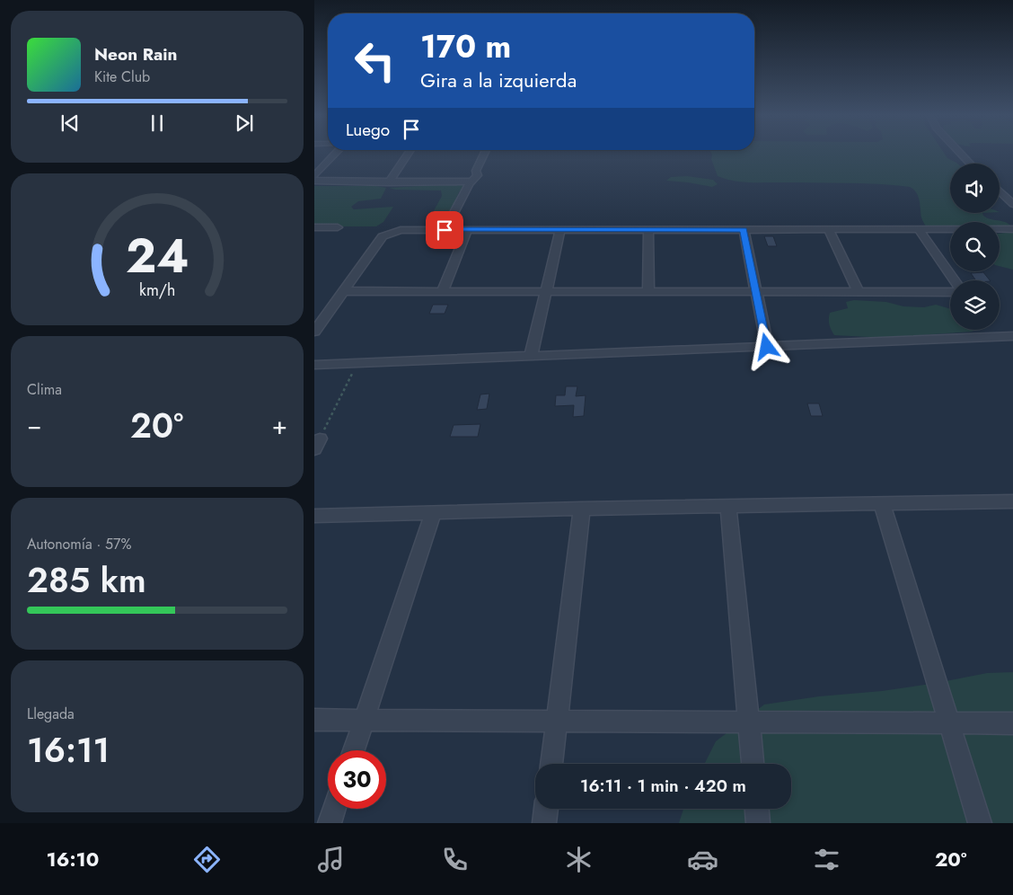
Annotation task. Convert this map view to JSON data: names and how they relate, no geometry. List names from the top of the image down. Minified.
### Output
{"page":{"turn":["170 m","Gira a la izquierda"],"song":["Neon Rain","Kite Club"],"then":"Luego","tile":["Clima",["Autonomía · 57%","285 km"],["Llegada","16:11"]],"heat":["−","20°","+"],"limit":"30","trip":"16:11 · 1 min · 420 m","tabs":["16:10","20°"],"gauge":["24","km/h"]}}
